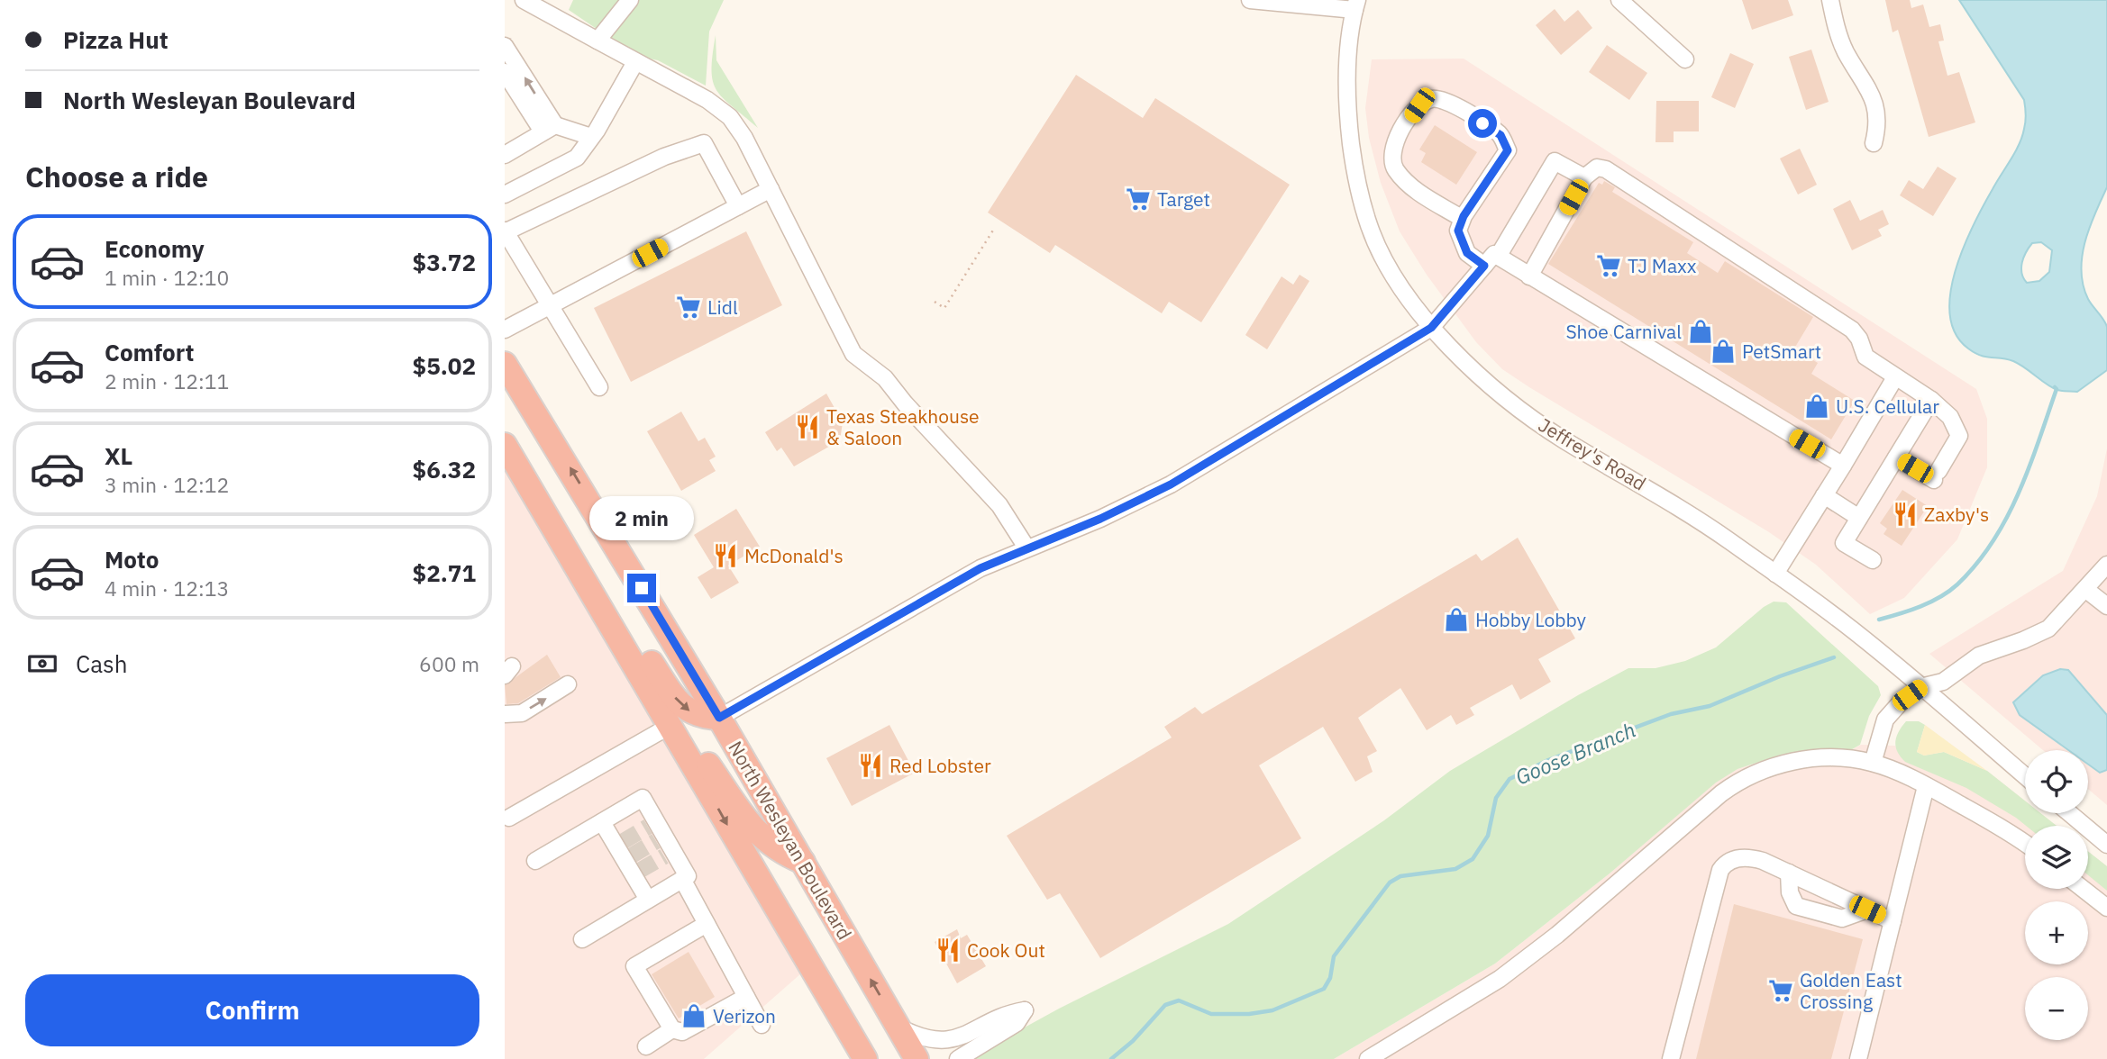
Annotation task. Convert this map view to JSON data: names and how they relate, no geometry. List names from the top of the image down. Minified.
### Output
{"streets":{"highway":["North Wesleyan Boulevard"],"street":["Jeffrey's Road"]},"water":["Goose Branch"],"places":{"supermarket":["Target","TJ Maxx","Lidl","Golden East Crossing"],"shop":["Shoe Carnival","PetSmart","U.S. Cellular","Hobby Lobby","Verizon"],"restaurant":["Texas Steakhouse & Saloon","Zaxby's","McDonald's","Red Lobster","Cook Out"]},"page":{"banner":["Pizza Hut","North Wesleyan Boulevard"],"heading":"Choose a ride","list":[{"name":"Economy","note":"1 min · 12:10","value":"$3.72"},{"name":"Comfort","note":"2 min · 12:11","value":"$5.02"},{"name":"XL","note":"3 min · 12:12","value":"$6.32"},{"name":"Moto","note":"4 min · 12:13","value":"$2.71"}],"bubble":"2 min","pay":["Cash","600 m"],"map_buttons":["+","−"],"buttons":"Confirm"}}
